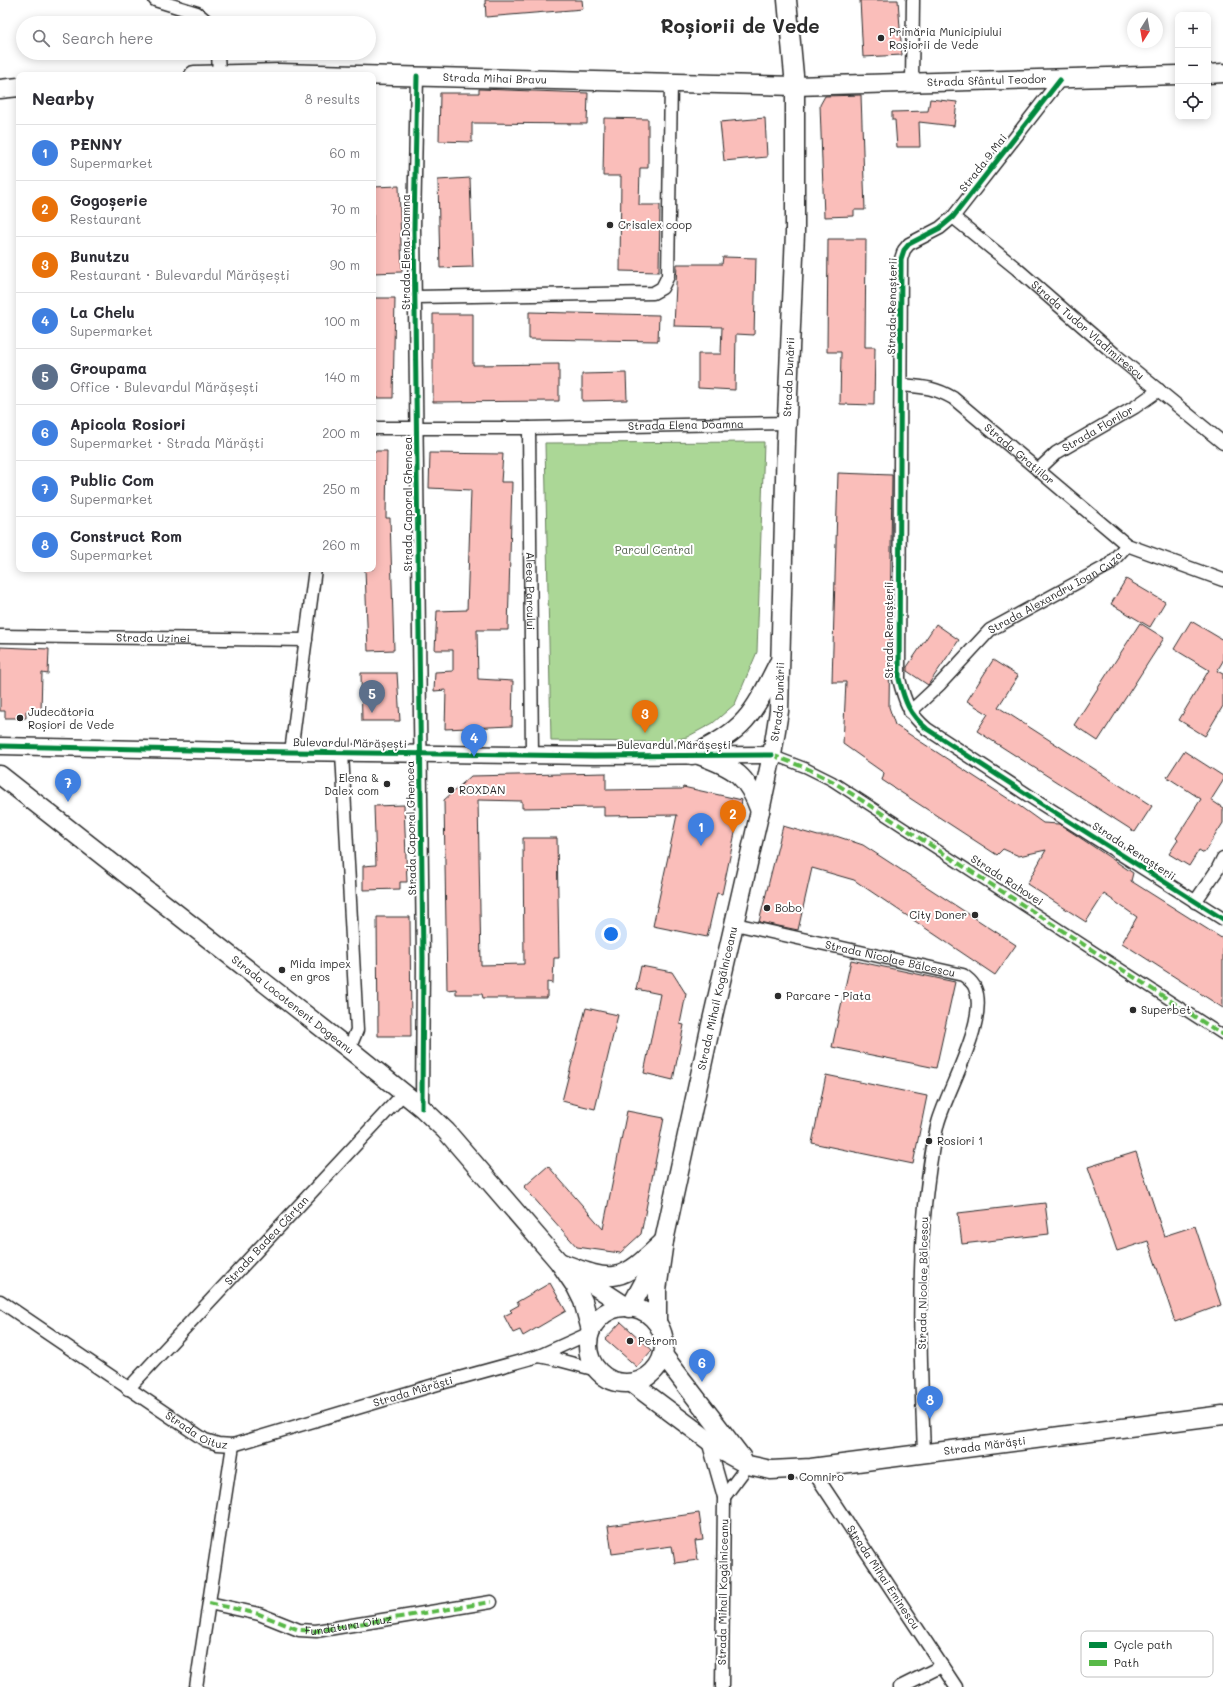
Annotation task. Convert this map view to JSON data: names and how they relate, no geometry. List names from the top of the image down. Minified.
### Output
{"streets":{"main road":["Strada Mihai Bravu","Strada Sfântul Teodor","Strada Dunării","Strada Mihail Kogălniceanu","Strada Locotenent Dogeanu","Strada Mărăști"],"street":["Strada 9 Mai","Strada Elena Doamna","Strada Renașterii","Strada Tudor Vladimirescu","Strada Florilor","Strada Grațiilor","Strada Caporal Ghencea","Aleea Parcului","Strada Alexandru Ioan Cuza","Strada Uzinei","Bulevardul Mărășești","Strada Rahovei","Strada Nicolae Bălcescu","Strada Badea Cârțan","Strada Oituz","Strada Mihai Eminescu","Fundătura Oituz"]},"crossings":[["Strada Mihai Bravu","Strada Sfântul Teodor"],["Strada Mihai Bravu","Strada Elena Doamna"],["Strada Mihai Bravu","Strada Dunării"],["Strada Sfântul Teodor","Strada 9 Mai"],["Strada Sfântul Teodor","Strada Dunării"],["Strada 9 Mai","Strada Renașterii"],["Strada 9 Mai","Strada Tudor Vladimirescu"],["Strada Elena Doamna","Strada Dunării"],["Strada Elena Doamna","Strada Caporal Ghencea"],["Strada Elena Doamna","Aleea Parcului"],["Strada Renașterii","Strada Grațiilor"],["Strada Renașterii","Strada Alexandru Ioan Cuza"],["Strada Tudor Vladimirescu","Strada Florilor"],["Strada Dunării","Bulevardul Mărășești"],["Strada Dunării","Strada Rahovei"],["Strada Dunării","Strada Mihail Kogălniceanu"],["Strada Florilor","Strada Grațiilor"],["Strada Grațiilor","Strada Alexandru Ioan Cuza"],["Strada Caporal Ghencea","Bulevardul Mărășești"],["Strada Caporal Ghencea","Strada Locotenent Dogeanu"],["Aleea Parcului","Bulevardul Mărășești"],["Bulevardul Mărășești","Strada Rahovei"],["Bulevardul Mărășești","Strada Mihail Kogălniceanu"],["Strada Rahovei","Strada Mihail Kogălniceanu"],["Strada Nicolae Bălcescu","Strada Mihail Kogălniceanu"],["Strada Nicolae Bălcescu","Strada Mărăști"],["Strada Mihail Kogălniceanu","Strada Locotenent Dogeanu"],["Strada Mihail Kogălniceanu","Strada Mărăști"],["Strada Locotenent Dogeanu","Strada Badea Cârțan"],["Strada Locotenent Dogeanu","Strada Mărăști"],["Strada Badea Cârțan","Strada Oituz"],["Strada Mărăști","Strada Oituz"],["Strada Mărăști","Strada Mihai Eminescu"],["Strada Oituz","Fundătura Oituz"]],"districts":["Roșiorii de Vede"],"parks":["Parcul Central"],"places":["Primăria Municipiului Roșiorii de Vede","Crisalex coop","Judecătoria Roșiori de Vede","Elena & Dalex com","ROXDAN","Bobo","City Doner","Mida impex en gros","Parcare - Piata","Superbet","Rosiori 1","Petrom","Comniro"],"legend":["Cycle path","Path"],"north":"bottom","page":{"map_buttons":["+","−"],"search":"Search here","heading":["Nearby","8 results"],"list":[{"mark":"1","name":"PENNY","note":"Supermarket","value":"60 m"},{"mark":"2","name":"Gogoșerie","note":"Restaurant","value":"70 m"},{"mark":"3","name":"Bunutzu","note":"Restaurant · Bulevardul Mărășești","value":"90 m"},{"mark":"4","name":"La Chelu","note":"Supermarket","value":"100 m"},{"mark":"5","name":"Groupama","note":"Office · Bulevardul Mărășești","value":"140 m"},{"mark":"6","name":"Apicola Rosiori","note":"Supermarket · Strada Mărăști","value":"200 m"},{"mark":"7","name":"Public Com","note":"Supermarket","value":"250 m"},{"mark":"8","name":"Construct Rom","note":"Supermarket","value":"260 m"}],"pins":["5","3","4","7","2","1","6","8"]}}
